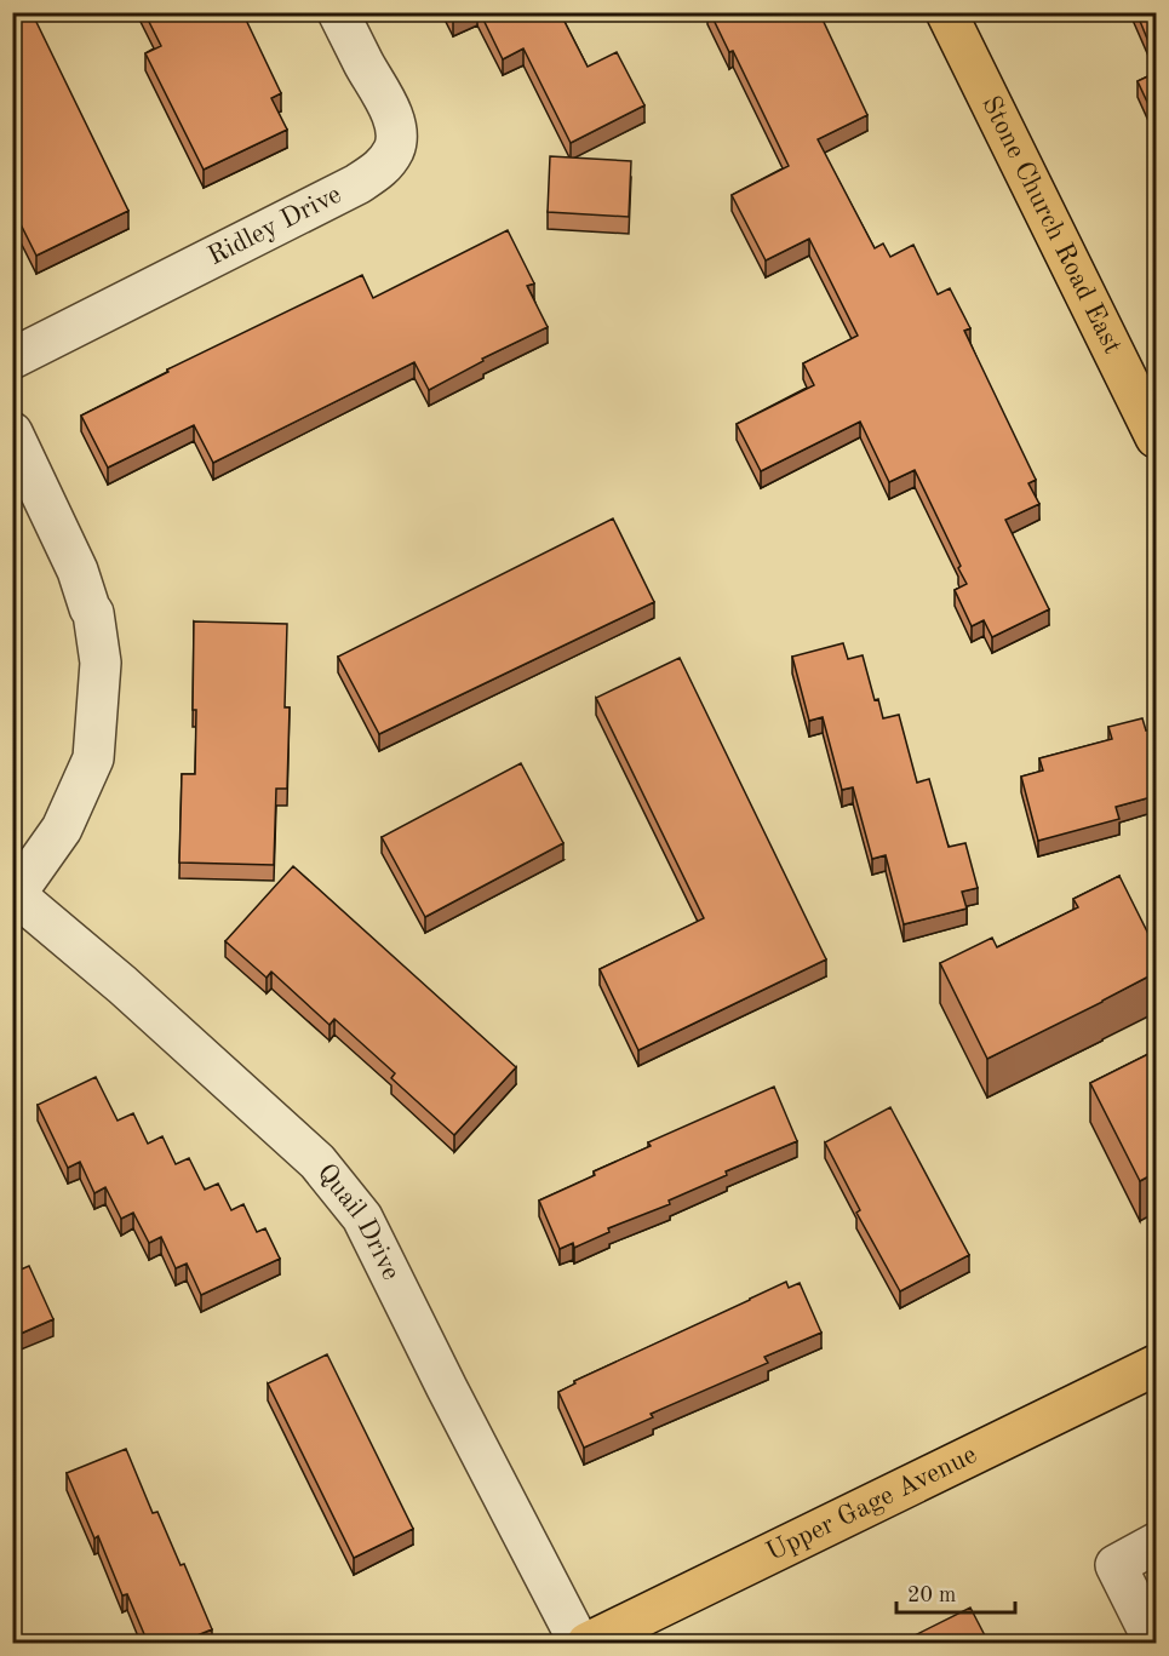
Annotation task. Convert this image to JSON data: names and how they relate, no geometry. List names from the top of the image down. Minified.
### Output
{"streets":{"main road":["Stone Church Road East","Upper Gage Avenue"],"street":["Ridley Drive","Quail Drive"]},"scale_bar":"20 m"}
